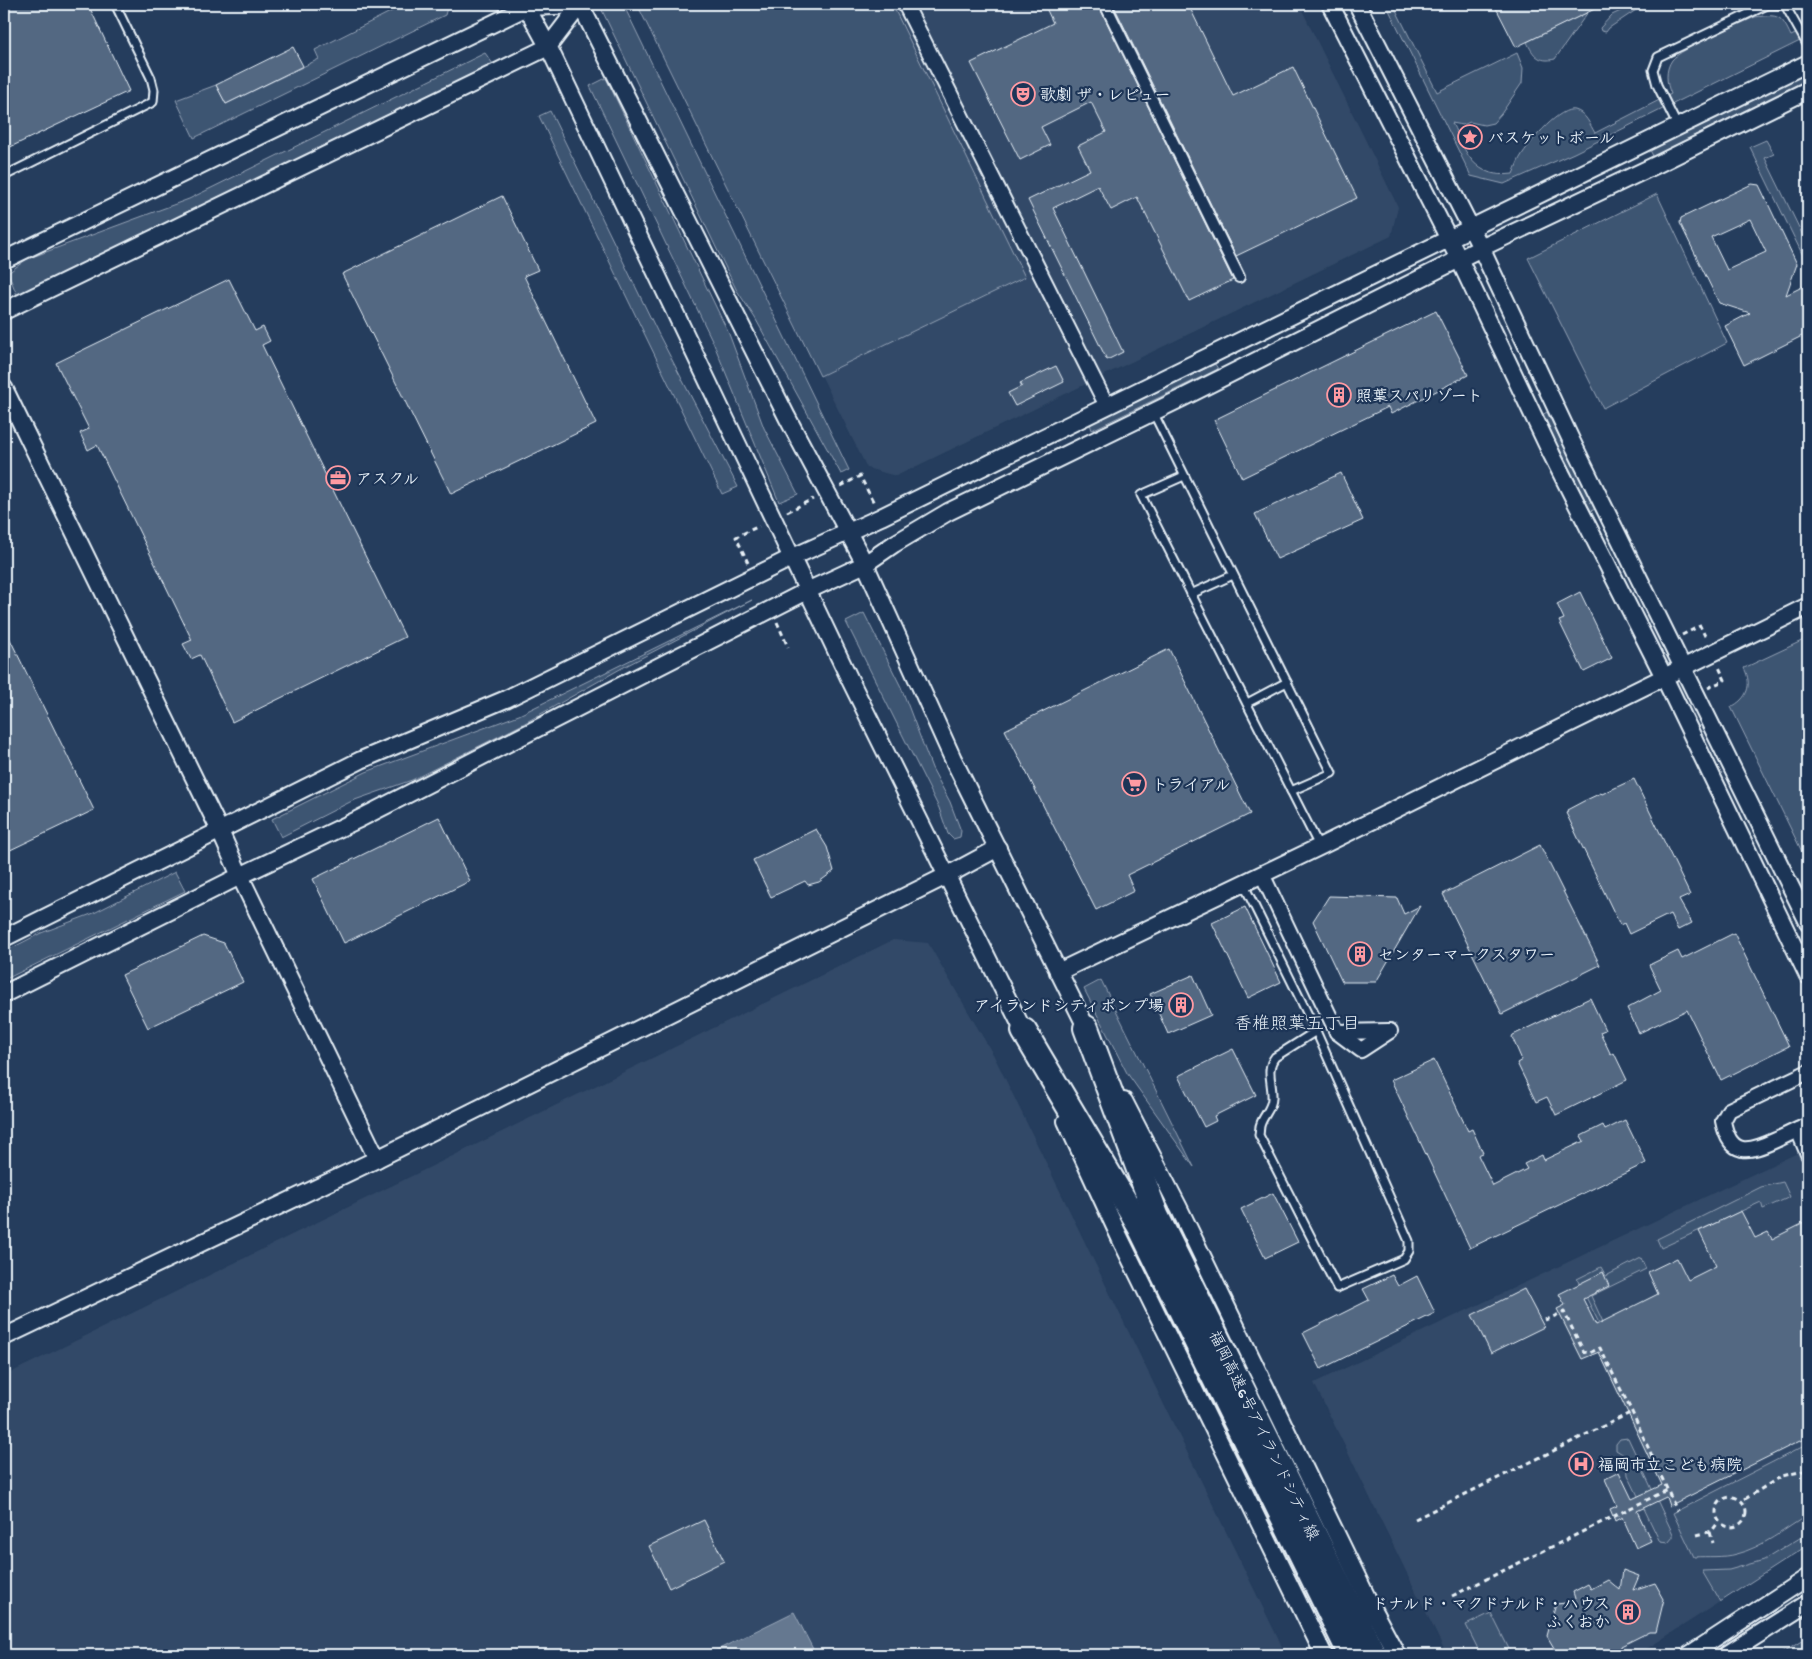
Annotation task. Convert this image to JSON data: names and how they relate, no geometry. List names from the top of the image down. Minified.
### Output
{"streets":{"highway":["福岡高速6号アイランドシティ線"]},"districts":["香椎照葉五丁目"],"places":{"theatre":["歌劇 ザ・レビュー"],"place":["バスケットボール"],"building":["照葉スパリゾート","センターマークスタワー","アイランドシティポンプ場","ドナルド・マクドナルド・ハウス ふくおか"],"office":["アスクル"],"supermarket":["トライアル"],"hospital":["福岡市立こども病院"]}}
